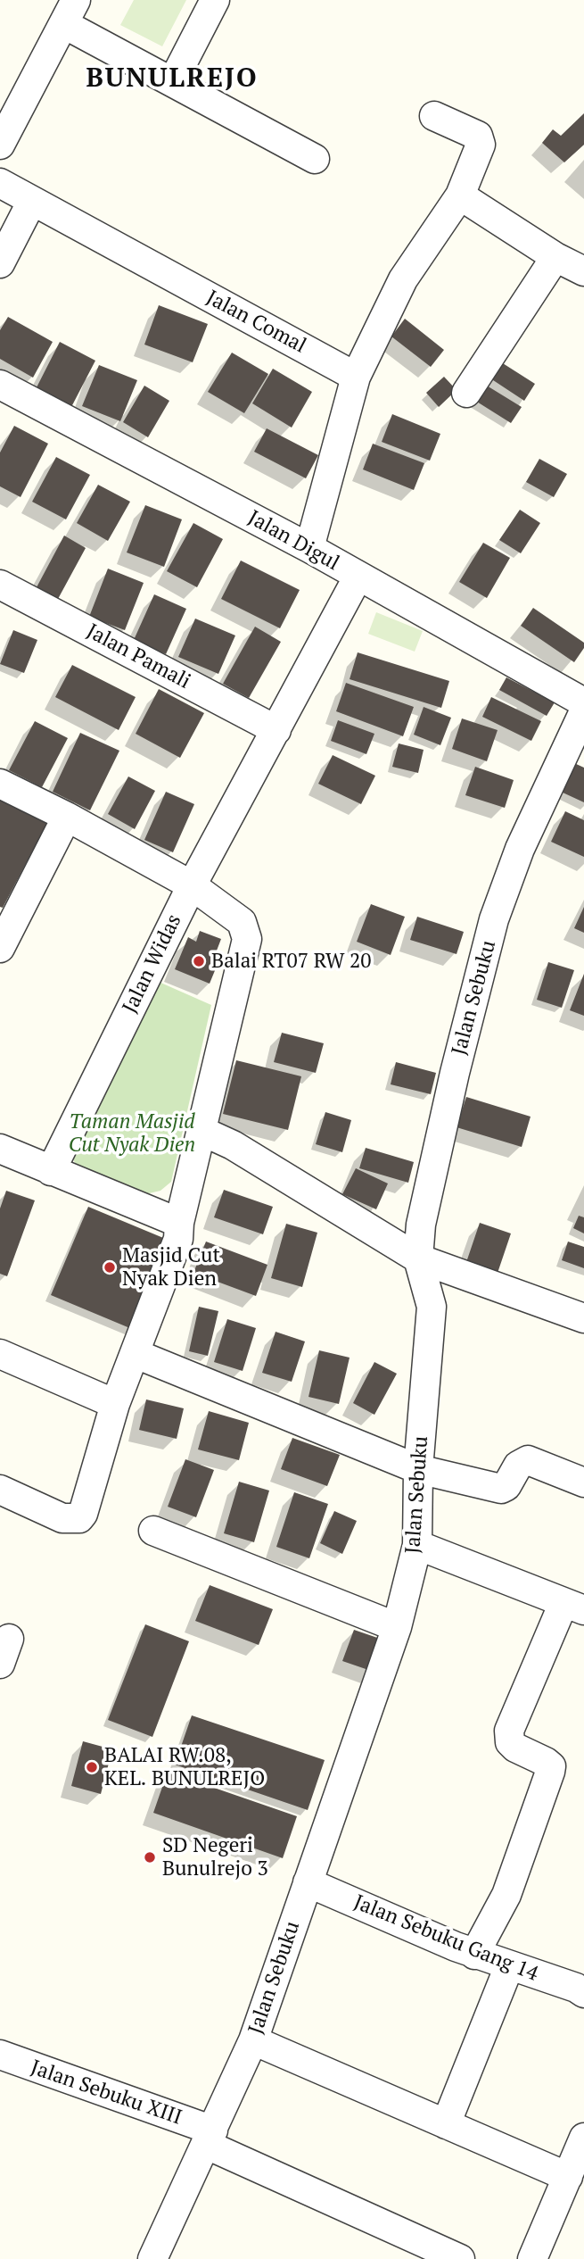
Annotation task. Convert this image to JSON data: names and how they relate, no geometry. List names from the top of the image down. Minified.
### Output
{"streets":{"street":["Jalan Comal","Jalan Digul","Jalan Pamali","Jalan Widas","Jalan Sebuku","Jalan Sebuku Gang 14","Jalan Sebuku XIII"]},"crossings":[["Jalan Digul","Jalan Widas"],["Jalan Pamali","Jalan Widas"],["Jalan Sebuku","Jalan Sebuku Gang 14"],["Jalan Sebuku","Jalan Sebuku XIII"]],"districts":["BUNULREJO"],"parks":["Taman Masjid Cut Nyak Dien"],"places":["Balai RT07 RW 20","Masjid Cut Nyak Dien","BALAI RW.08, KEL. BUNULREJO","SD Negeri Bunulrejo 3"]}
